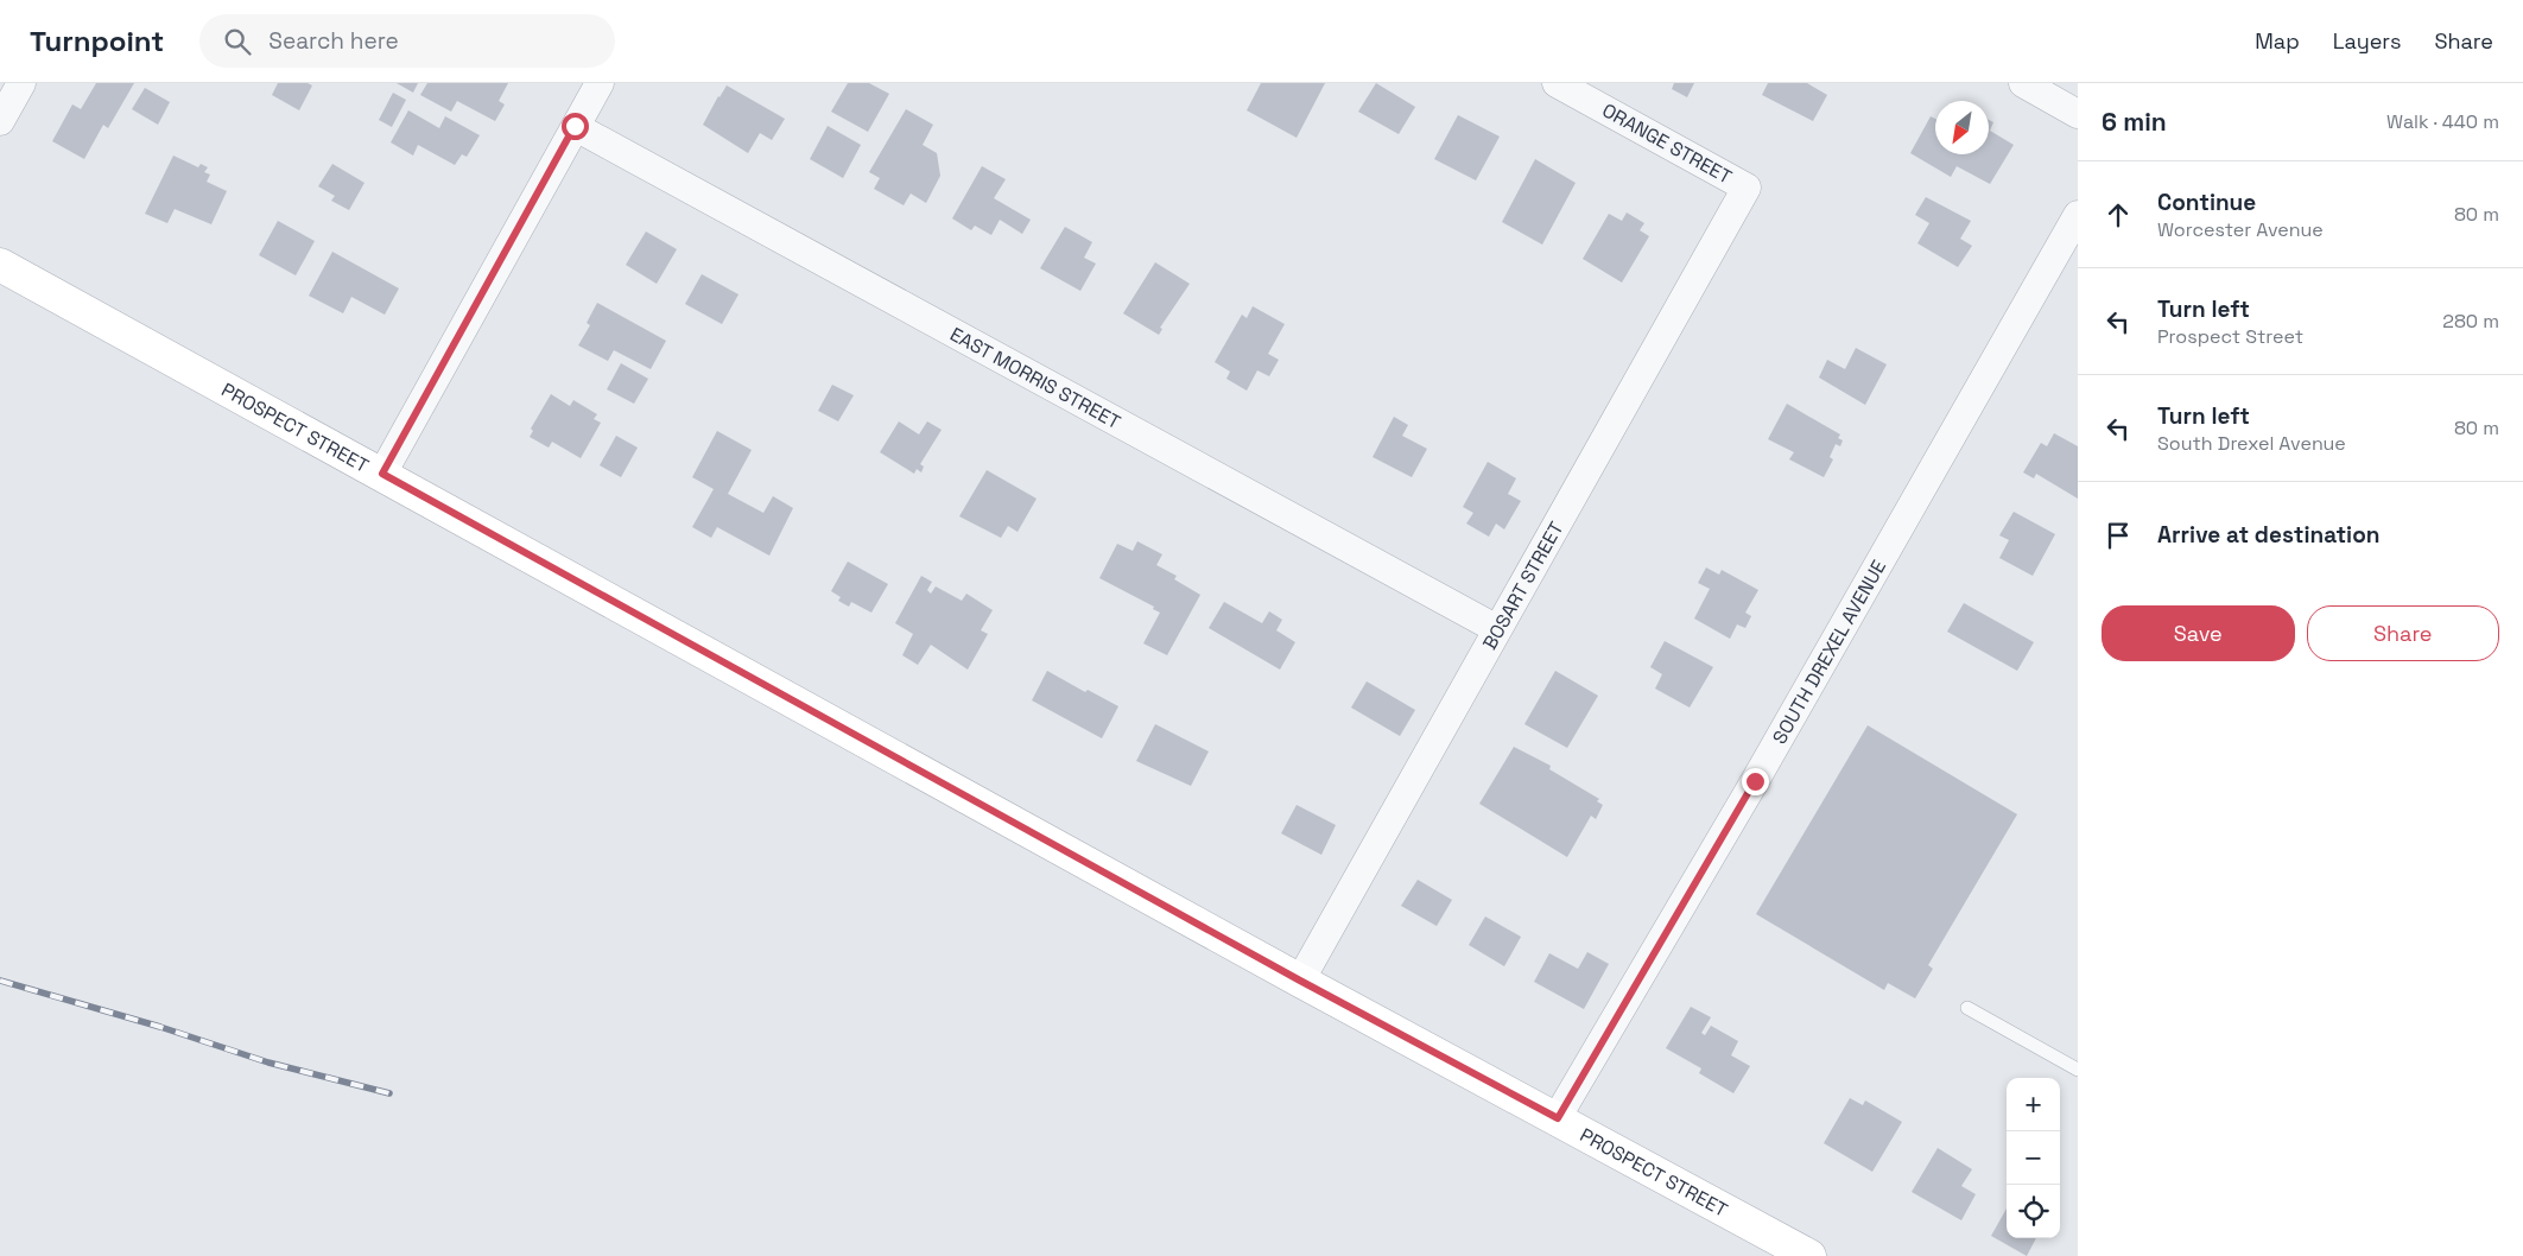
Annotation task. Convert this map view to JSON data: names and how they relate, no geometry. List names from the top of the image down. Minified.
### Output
{"streets":{"main road":["PROSPECT STREET"],"street":["ORANGE STREET","EAST MORRIS STREET","BOSART STREET","SOUTH DREXEL AVENUE"]},"crossings":[["ORANGE STREET","BOSART STREET"],["EAST MORRIS STREET","BOSART STREET"],["PROSPECT STREET","BOSART STREET"],["PROSPECT STREET","SOUTH DREXEL AVENUE"]],"north":"bottom left","page":{"header":"Turnpoint","search":"Search here","nav":["Map","Layers","Share"],"heading":["6 min","Walk · 440 m"],"list":[["Continue","Worcester Avenue","80 m"],["Turn left","Prospect Street","280 m"],["Turn left","South Drexel Avenue","80 m"],"Arrive at destination"],"buttons":["Save","Share"],"map_buttons":["+","−"]}}
